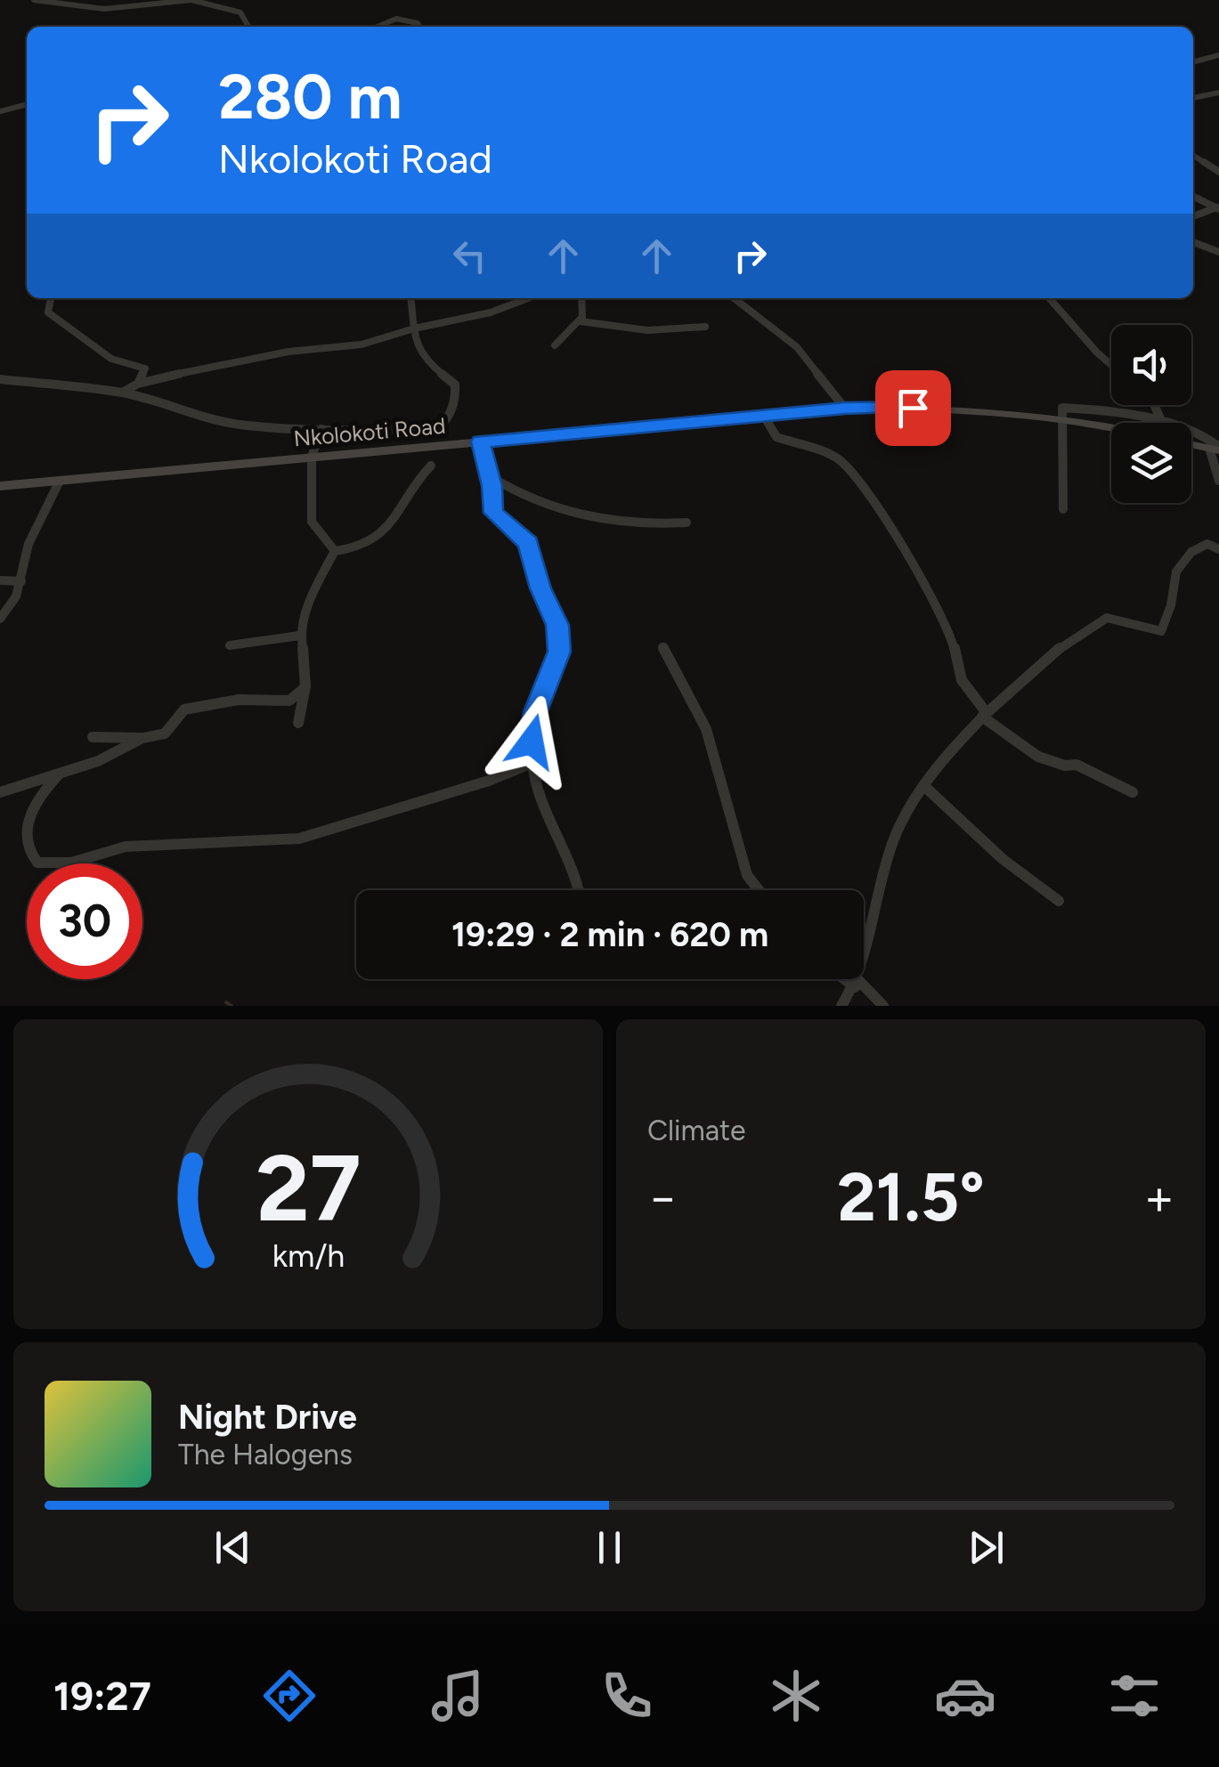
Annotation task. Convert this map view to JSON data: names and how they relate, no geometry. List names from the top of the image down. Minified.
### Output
{"streets":{"main road":["Nkolokoti Road"]},"page":{"turn":["280 m","Nkolokoti Road"],"limit":"30","trip":"19:29 · 2 min · 620 m","tile":"Climate","heat":["−","21.5°","+"],"song":["Night Drive","The Halogens"],"tabs":"19:27","gauge":["27","km/h"]}}
